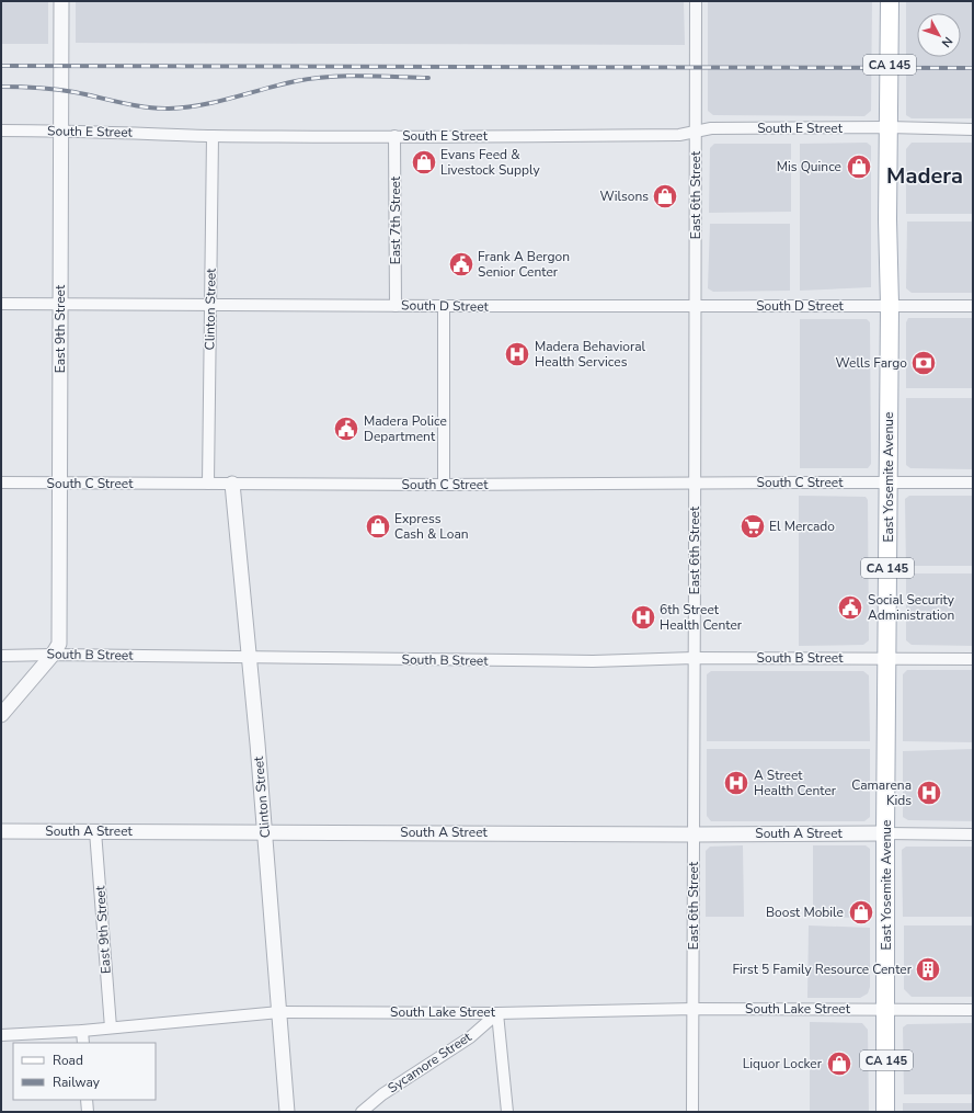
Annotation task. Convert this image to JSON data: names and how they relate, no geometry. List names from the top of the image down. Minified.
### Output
{"streets":{"main road":["CA 145","East Yosemite Avenue"],"street":["South E Street","East 6th Street","East 7th Street","South D Street","Clinton Street","East 9th Street","South C Street","South B Street","South A Street","South Lake Street","Sycamore Street"]},"crossings":[["South E Street","East 6th Street"],["South E Street","East 7th Street"],["South E Street","Clinton Street"],["South E Street","East 9th Street"],["South E Street","East Yosemite Avenue"],["East 6th Street","South D Street"],["East 6th Street","South C Street"],["East 6th Street","South B Street"],["East 6th Street","South A Street"],["East 6th Street","South Lake Street"],["East 7th Street","South D Street"],["South D Street","Clinton Street"],["South D Street","East 9th Street"],["South D Street","East Yosemite Avenue"],["Clinton Street","South C Street"],["Clinton Street","South B Street"],["Clinton Street","South A Street"],["Clinton Street","South Lake Street"],["East 9th Street","South C Street"],["East 9th Street","South B Street"],["East 9th Street","South A Street"],["East 9th Street","South Lake Street"],["East Yosemite Avenue","South C Street"],["East Yosemite Avenue","South B Street"],["East Yosemite Avenue","South A Street"],["East Yosemite Avenue","South Lake Street"],["South Lake Street","Sycamore Street"]],"districts":["Madera"],"places":{"shop":["Evans Feed & Livestock Supply","Mis Quince","Wilsons","Express Cash & Loan","Boost Mobile","Liquor Locker"],"public building":["Frank A Bergon Senior Center","Madera Police Department","Social Security Administration"],"hospital":["Madera Behavioral Health Services","6th Street Health Center","A Street Health Center","Camarena Kids"],"bank":["Wells Fargo"],"supermarket":["El Mercado"],"building":["First 5 Family Resource Center"]},"legend":["Road","Railway"],"north":"bottom right"}
